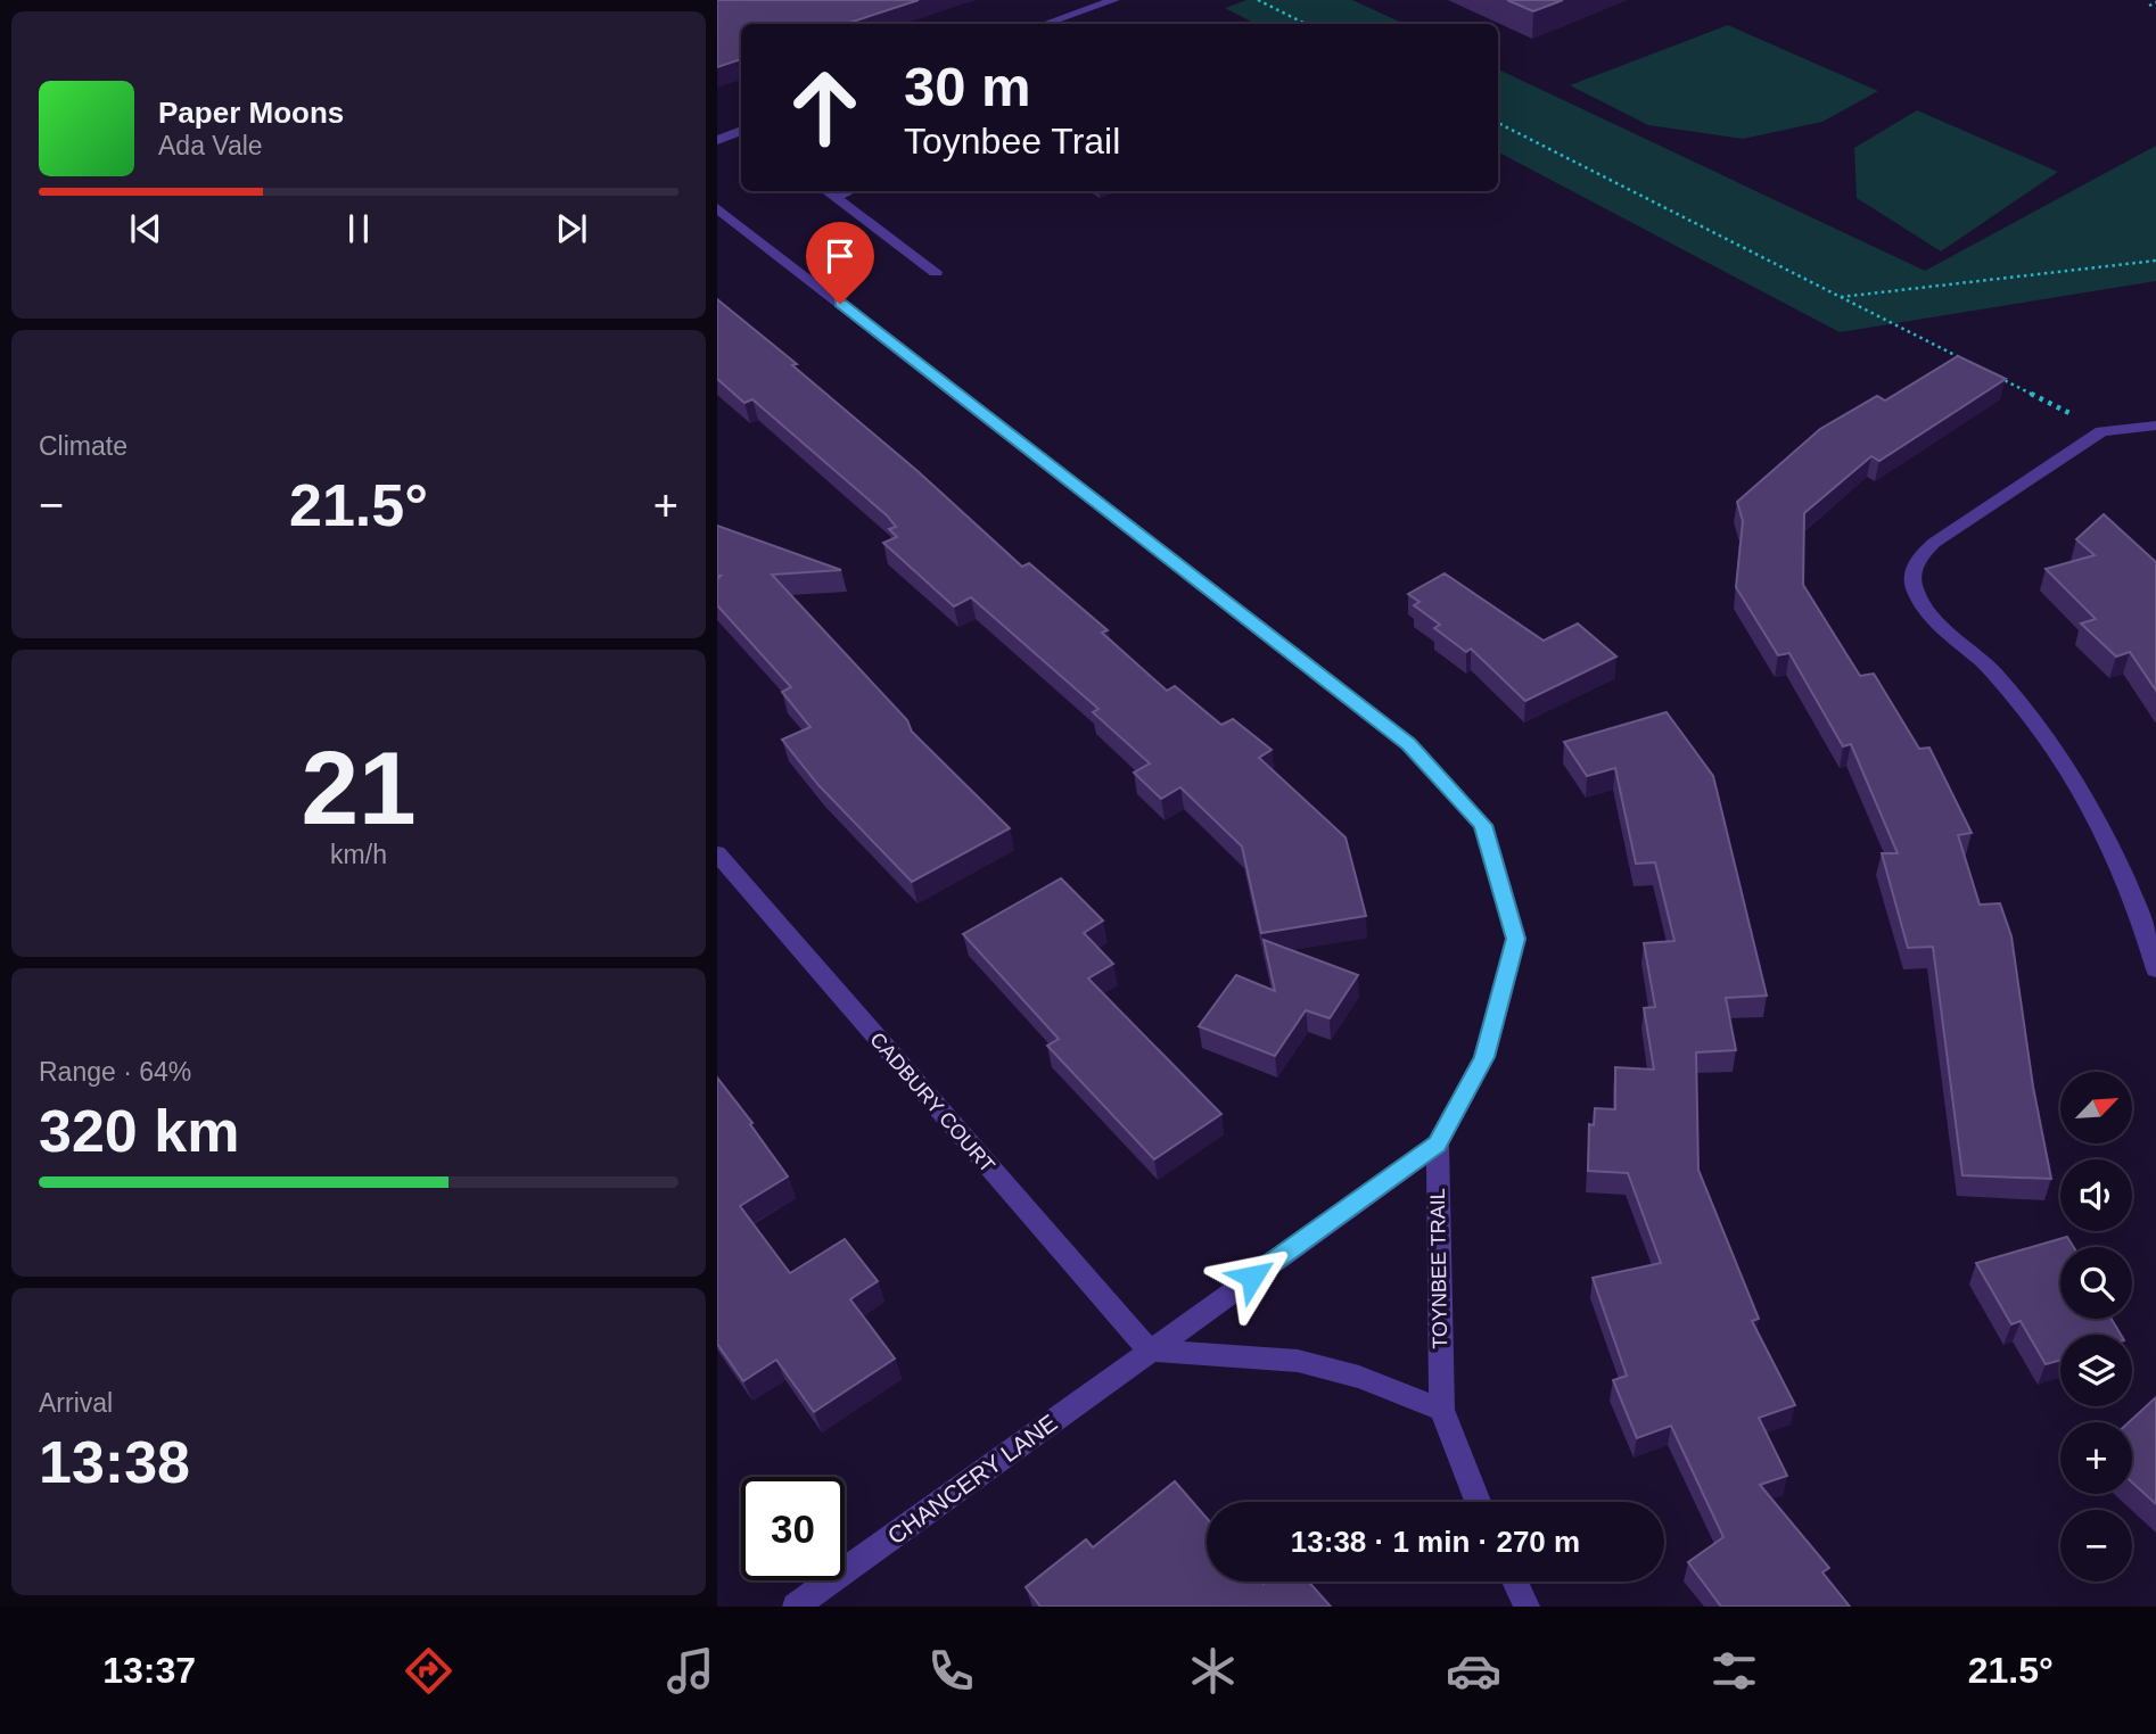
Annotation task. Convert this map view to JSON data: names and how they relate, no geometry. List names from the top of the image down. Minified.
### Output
{"streets":{"street":["CADBURY COURT","TOYNBEE TRAIL","CHANCERY LANE"]},"crossings":[["CADBURY COURT","CHANCERY LANE"],["TOYNBEE TRAIL","CHANCERY LANE"]],"north":"top right","page":{"turn":["30 m","Toynbee Trail"],"song":["Paper Moons","Ada Vale"],"tile":["Climate",["21","km/h"],["Range · 64%","320 km"],["Arrival","13:38"]],"heat":["−","21.5°","+"],"map_buttons":["+","−"],"limit":"30","trip":"13:38 · 1 min · 270 m","tabs":["13:37","21.5°"]}}
